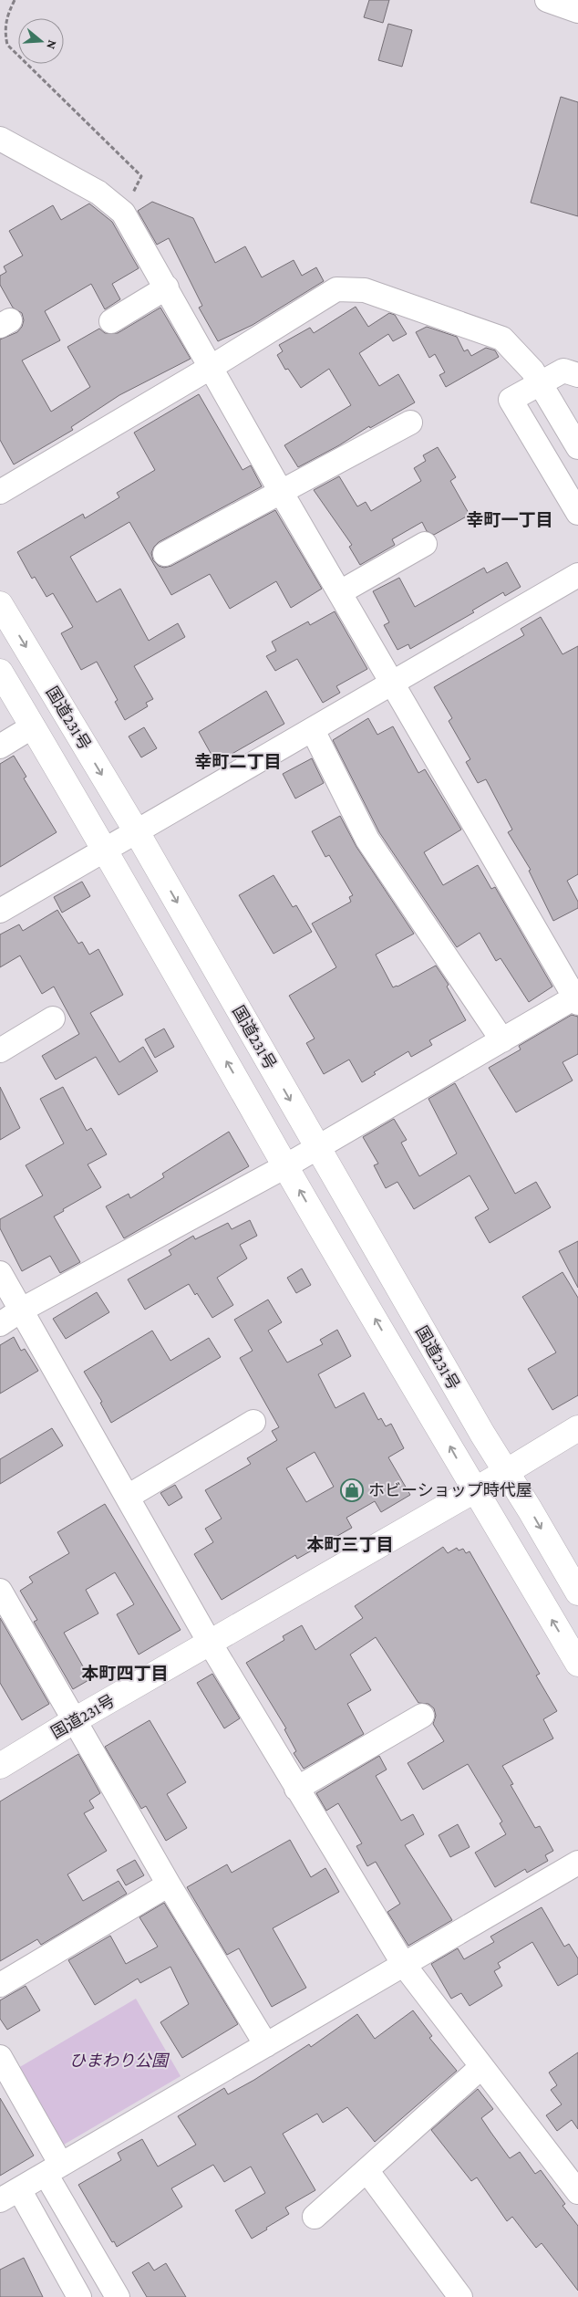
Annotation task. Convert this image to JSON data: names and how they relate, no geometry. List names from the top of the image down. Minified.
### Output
{"streets":{"main road":["国道231号"]},"districts":["幸町一丁目","幸町二丁目","本町三丁目","本町四丁目"],"parks":["ひまわり公園"],"places":{"shop":["ホビーショップ時代屋"]},"north":"right"}
